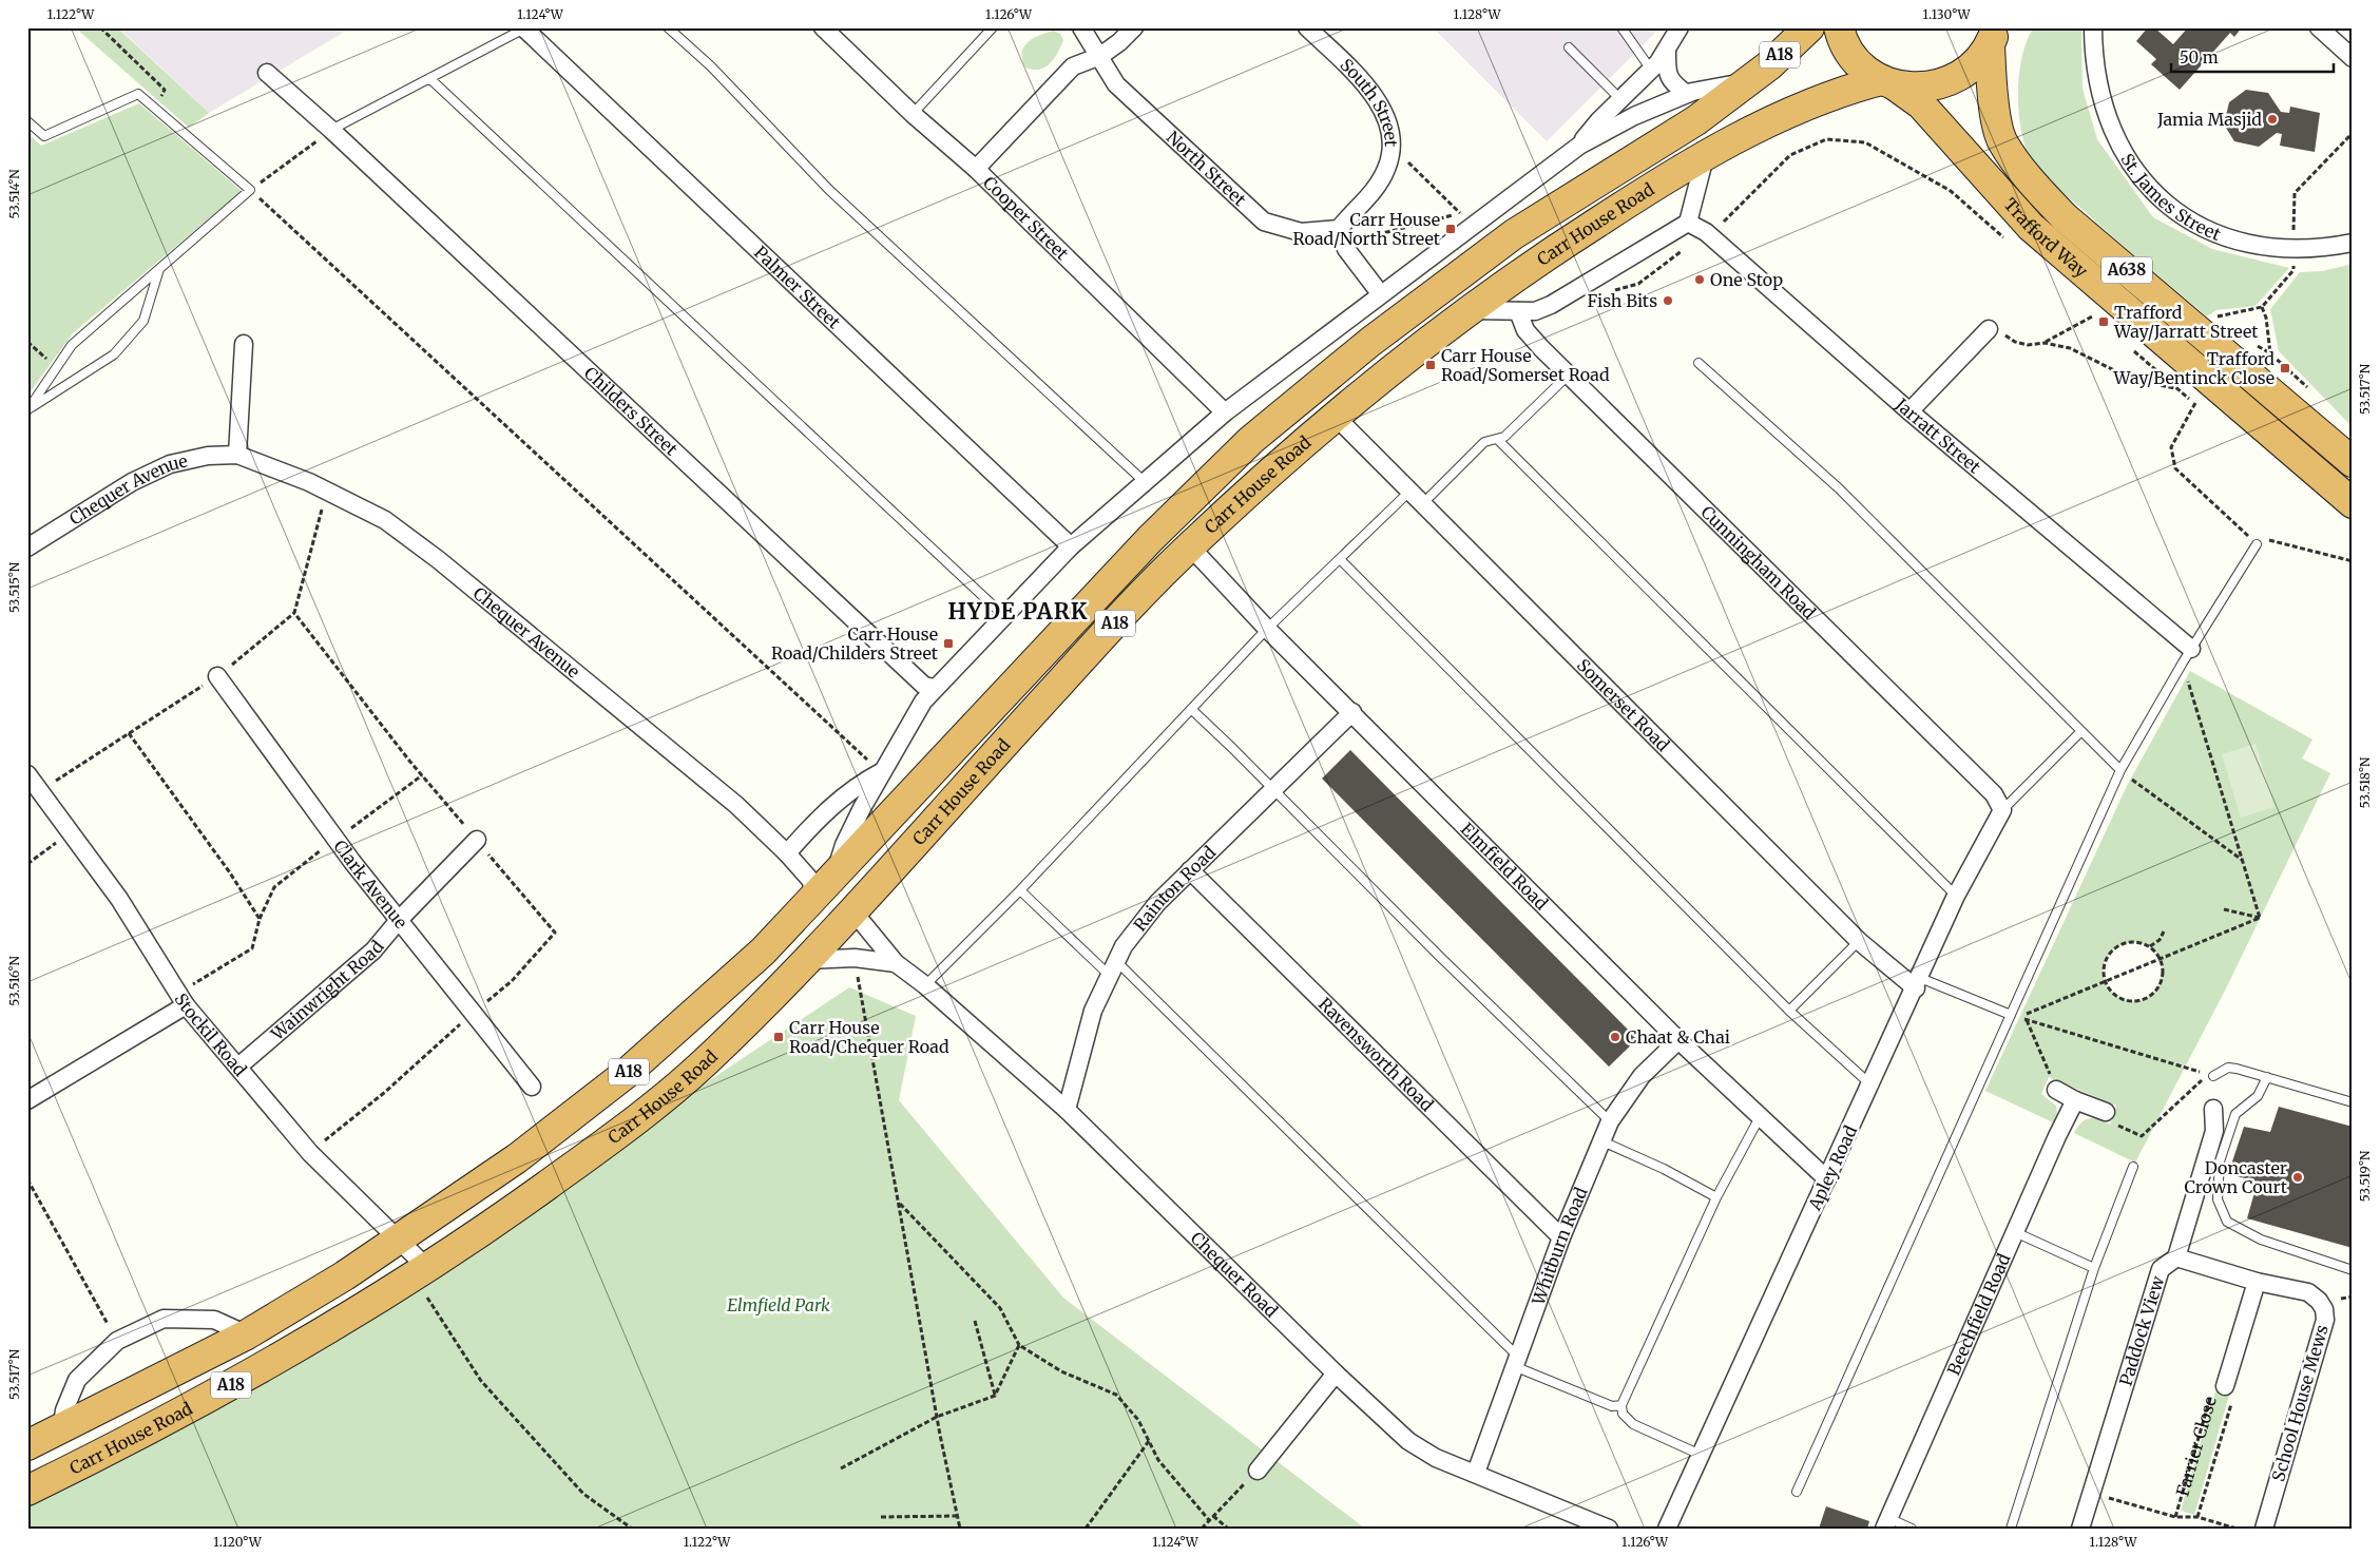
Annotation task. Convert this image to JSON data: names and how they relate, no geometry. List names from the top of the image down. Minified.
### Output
{"streets":{"highway":["A18","Carr House Road","Trafford Way","A638"],"street":["South Street","North Street","St. James Street","Cooper Street","Palmer Street","Childers Street","Jarratt Street","Chequer Avenue","Cunningham Road","Somerset Road","Elmfield Road","Clark Avenue","Rainton Road","Wainwright Road","Stockil Road","Ravensworth Road","Apley Road","Whitburn Road","Chequer Road","Beechfield Road","Paddock View","School House Mews","Farrier Close"]},"crossings":[["South Street","North Street"],["Carr House Road","Trafford Way"],["Carr House Road","Chequer Avenue"],["Carr House Road","Somerset Road"],["Carr House Road","Elmfield Road"],["Carr House Road","Stockil Road"],["Carr House Road","Chequer Road"],["Cunningham Road","Apley Road"],["Somerset Road","Apley Road"],["Elmfield Road","Rainton Road"],["Elmfield Road","Apley Road"],["Elmfield Road","Whitburn Road"],["Clark Avenue","Wainwright Road"],["Rainton Road","Ravensworth Road"],["Rainton Road","Chequer Road"],["Wainwright Road","Stockil Road"],["Ravensworth Road","Whitburn Road"],["Whitburn Road","Chequer Road"],["Paddock View","School House Mews"],["School House Mews","Farrier Close"]],"districts":["HYDE PARK"],"parks":["Elmfield Park"],"places":{"other":["Jamia Masjid","One Stop","Fish Bits","Chaat & Chai","Doncaster Crown Court"],"transit":["Carr House Road/North Street","Trafford Way/Jarratt Street","Carr House Road/Somerset Road","Trafford Way/Bentinck Close","Carr House Road/Childers Street","Carr House Road/Chequer Road"]},"scale_bar":"50 m","coordinates":["1.122°W","1.124°W","1.126°W","1.128°W","1.130°W","53.514°N","53.517°N","53.515°N","53.518°N","53.516°N","53.519°N","1.120°W"]}
